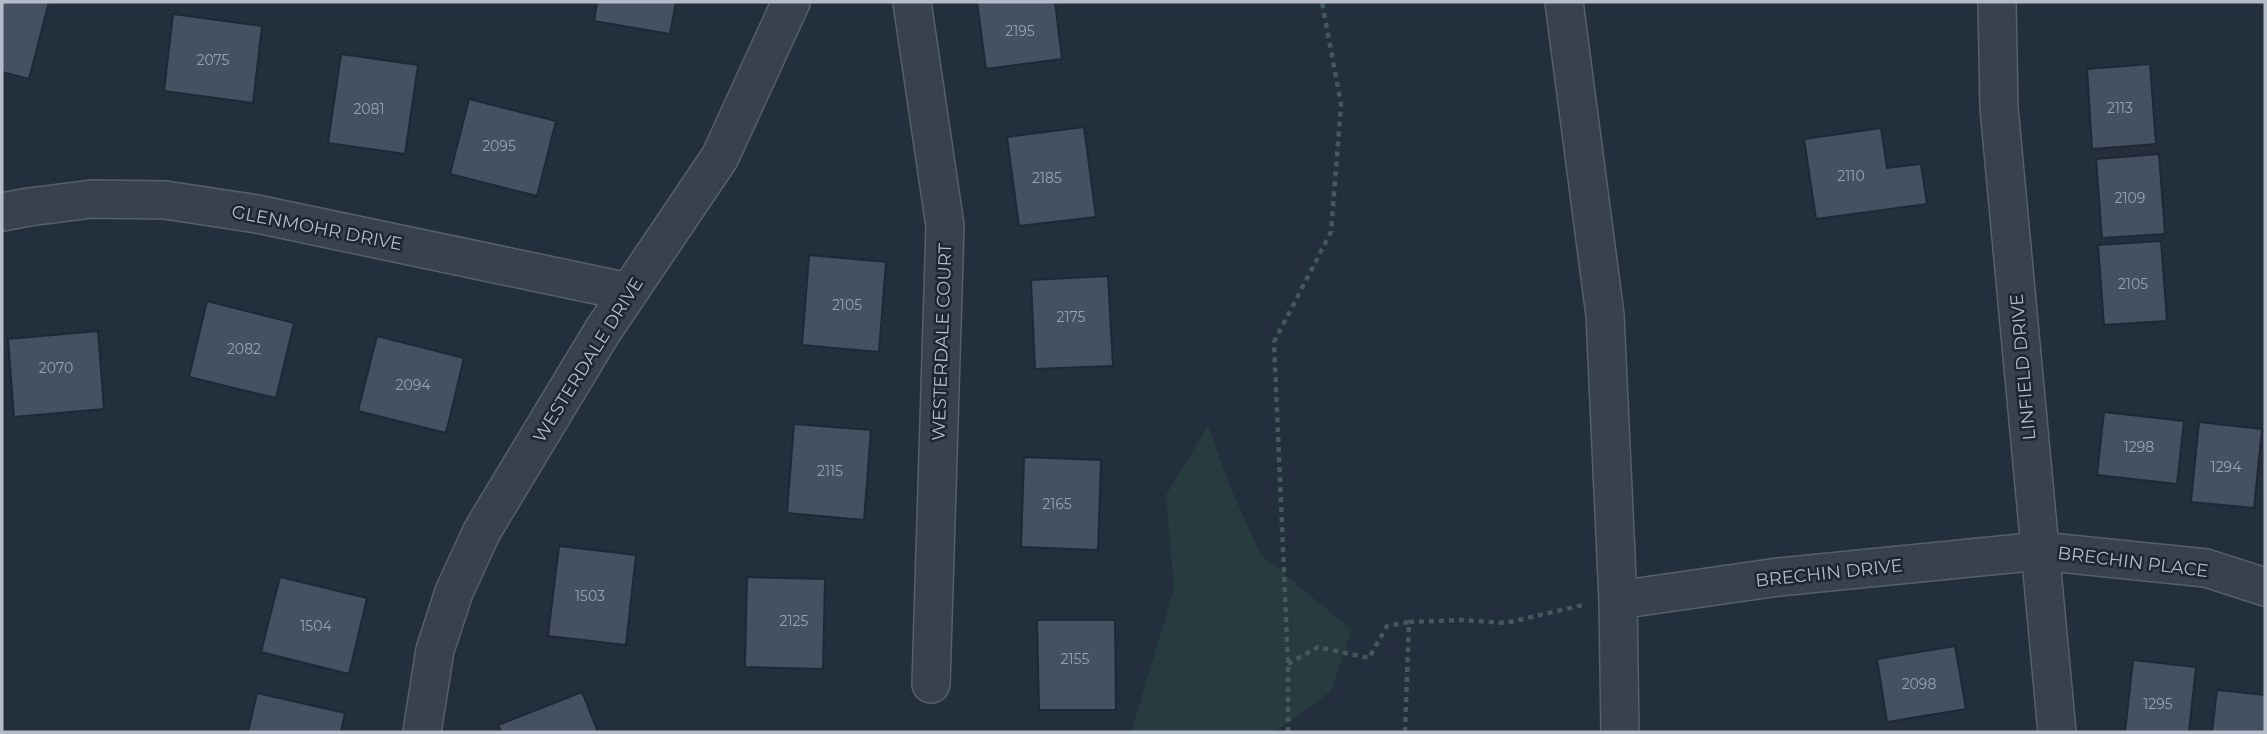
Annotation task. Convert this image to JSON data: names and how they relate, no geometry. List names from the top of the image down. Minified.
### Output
{"streets":{"street":["GLENMOHR DRIVE","WESTERDALE COURT","WESTERDALE DRIVE","LINFIELD DRIVE","BRECHIN PLACE","BRECHIN DRIVE"]},"crossings":[["GLENMOHR DRIVE","WESTERDALE DRIVE"],["LINFIELD DRIVE","BRECHIN PLACE"],["LINFIELD DRIVE","BRECHIN DRIVE"],["BRECHIN PLACE","BRECHIN DRIVE"]],"house_numbers":["2195","2075","2113","2081","2095","2110","2185","2109","2105","2105","2175","2082","2070","2094","1298","1294","2115","2165","1503","2125","1504","2155","2098","1295"]}
